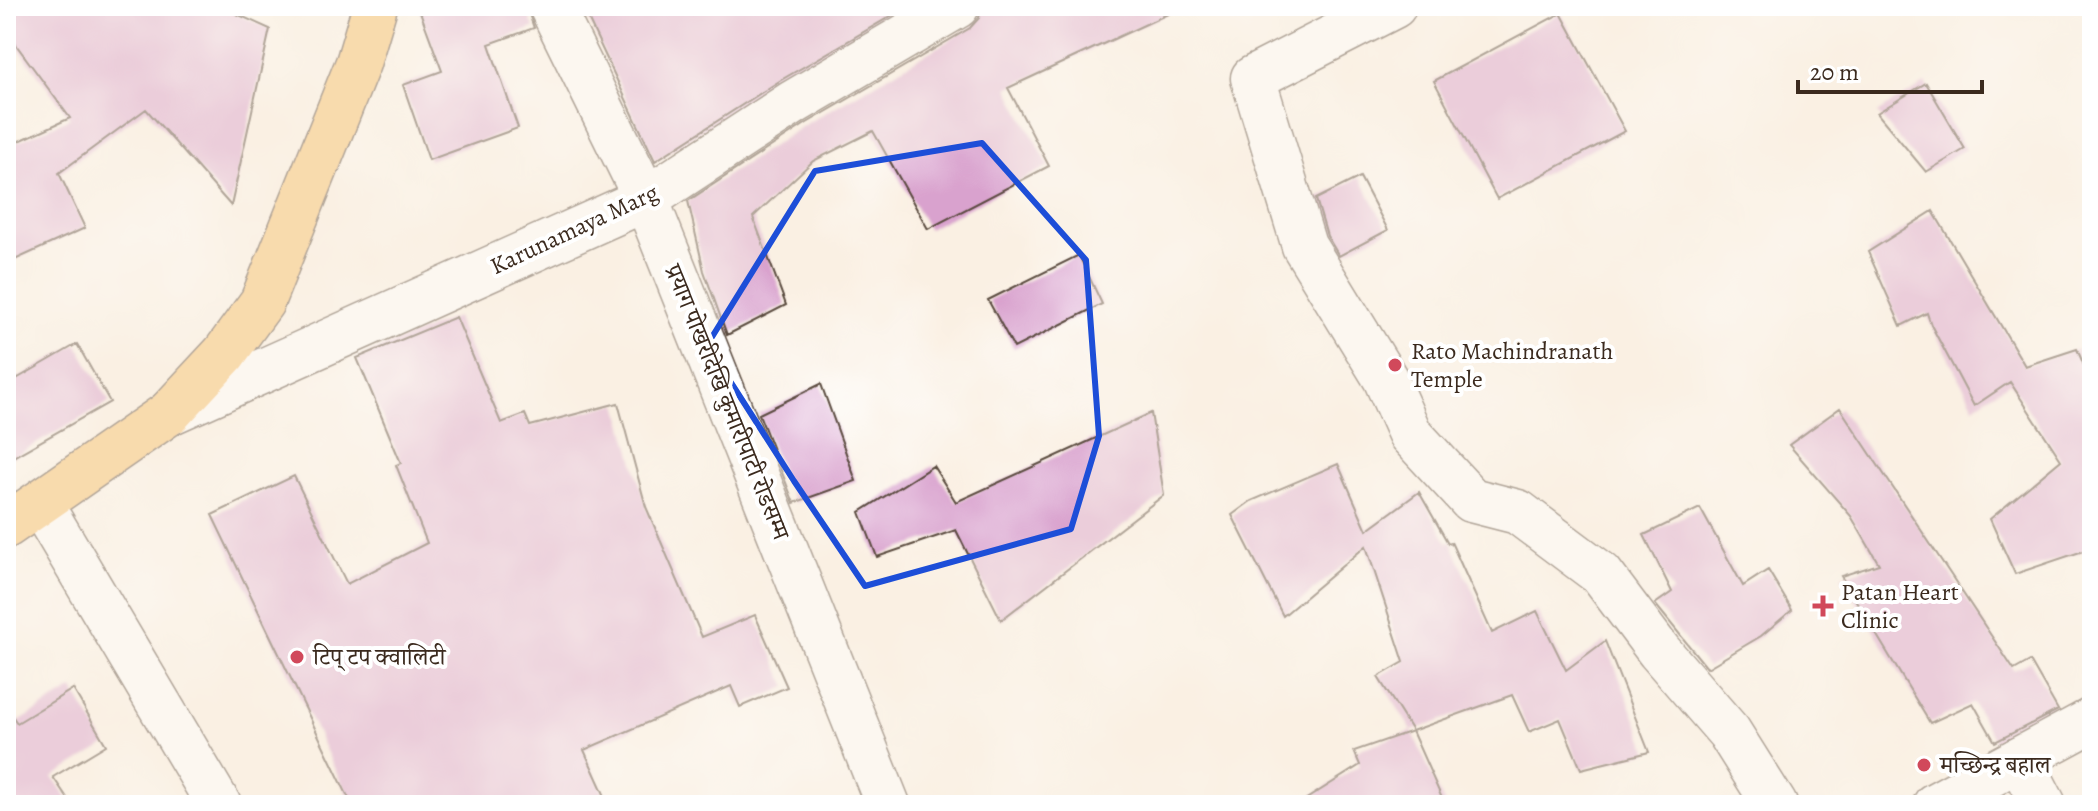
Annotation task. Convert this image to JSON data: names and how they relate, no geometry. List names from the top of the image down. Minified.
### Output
{"streets":{"street":["Karunamaya Marg","प्रयाग पोखरीदेखि कुमारीपाटी रोडसम्म"]},"crossings":[["Karunamaya Marg","प्रयाग पोखरीदेखि कुमारीपाटी रोडसम्म"]],"places":{"other":["Rato Machindranath Temple","टिप् टप क्वालिटी","मच्छिन्द्र बहाल"],"health":["Patan Heart Clinic"]},"scale_bar":"20 m"}
